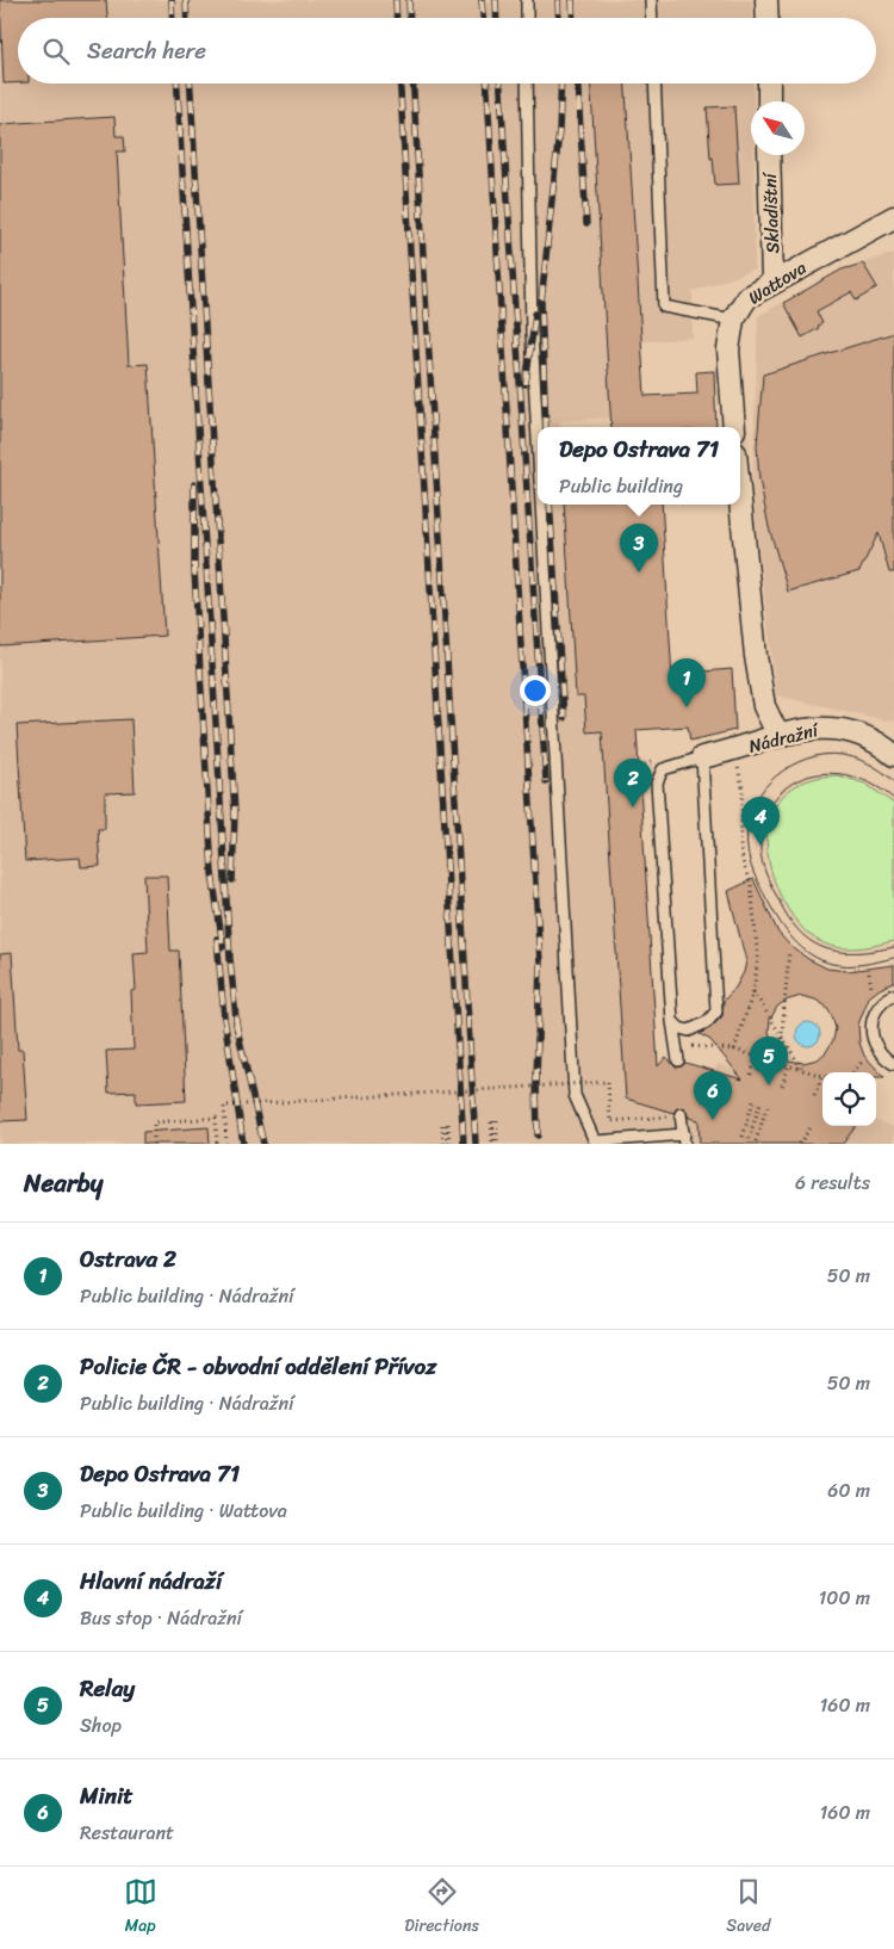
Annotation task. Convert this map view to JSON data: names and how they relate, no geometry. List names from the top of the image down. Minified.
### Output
{"streets":{"street":["Skladištní","Wattova","Nádražní"]},"crossings":[["Skladištní","Wattova"]],"north":"top left","page":{"search":"Search here","popup":["Depo Ostrava 71","Public building"],"pins":["3","1","2","4","5","6"],"heading":["Nearby","6 results"],"list":[{"mark":"1","name":"Ostrava 2","note":"Public building · Nádražní","value":"50 m"},{"mark":"2","name":"Policie ČR - obvodní oddělení Přívoz","note":"Public building · Nádražní","value":"50 m"},{"mark":"3","name":"Depo Ostrava 71","note":"Public building · Wattova","value":"60 m"},{"mark":"4","name":"Hlavní nádraží","note":"Bus stop · Nádražní","value":"100 m"},{"mark":"5","name":"Relay","note":"Shop","value":"160 m"},{"mark":"6","name":"Minit","note":"Restaurant","value":"160 m"}],"nav":["Map","Directions","Saved"]}}
